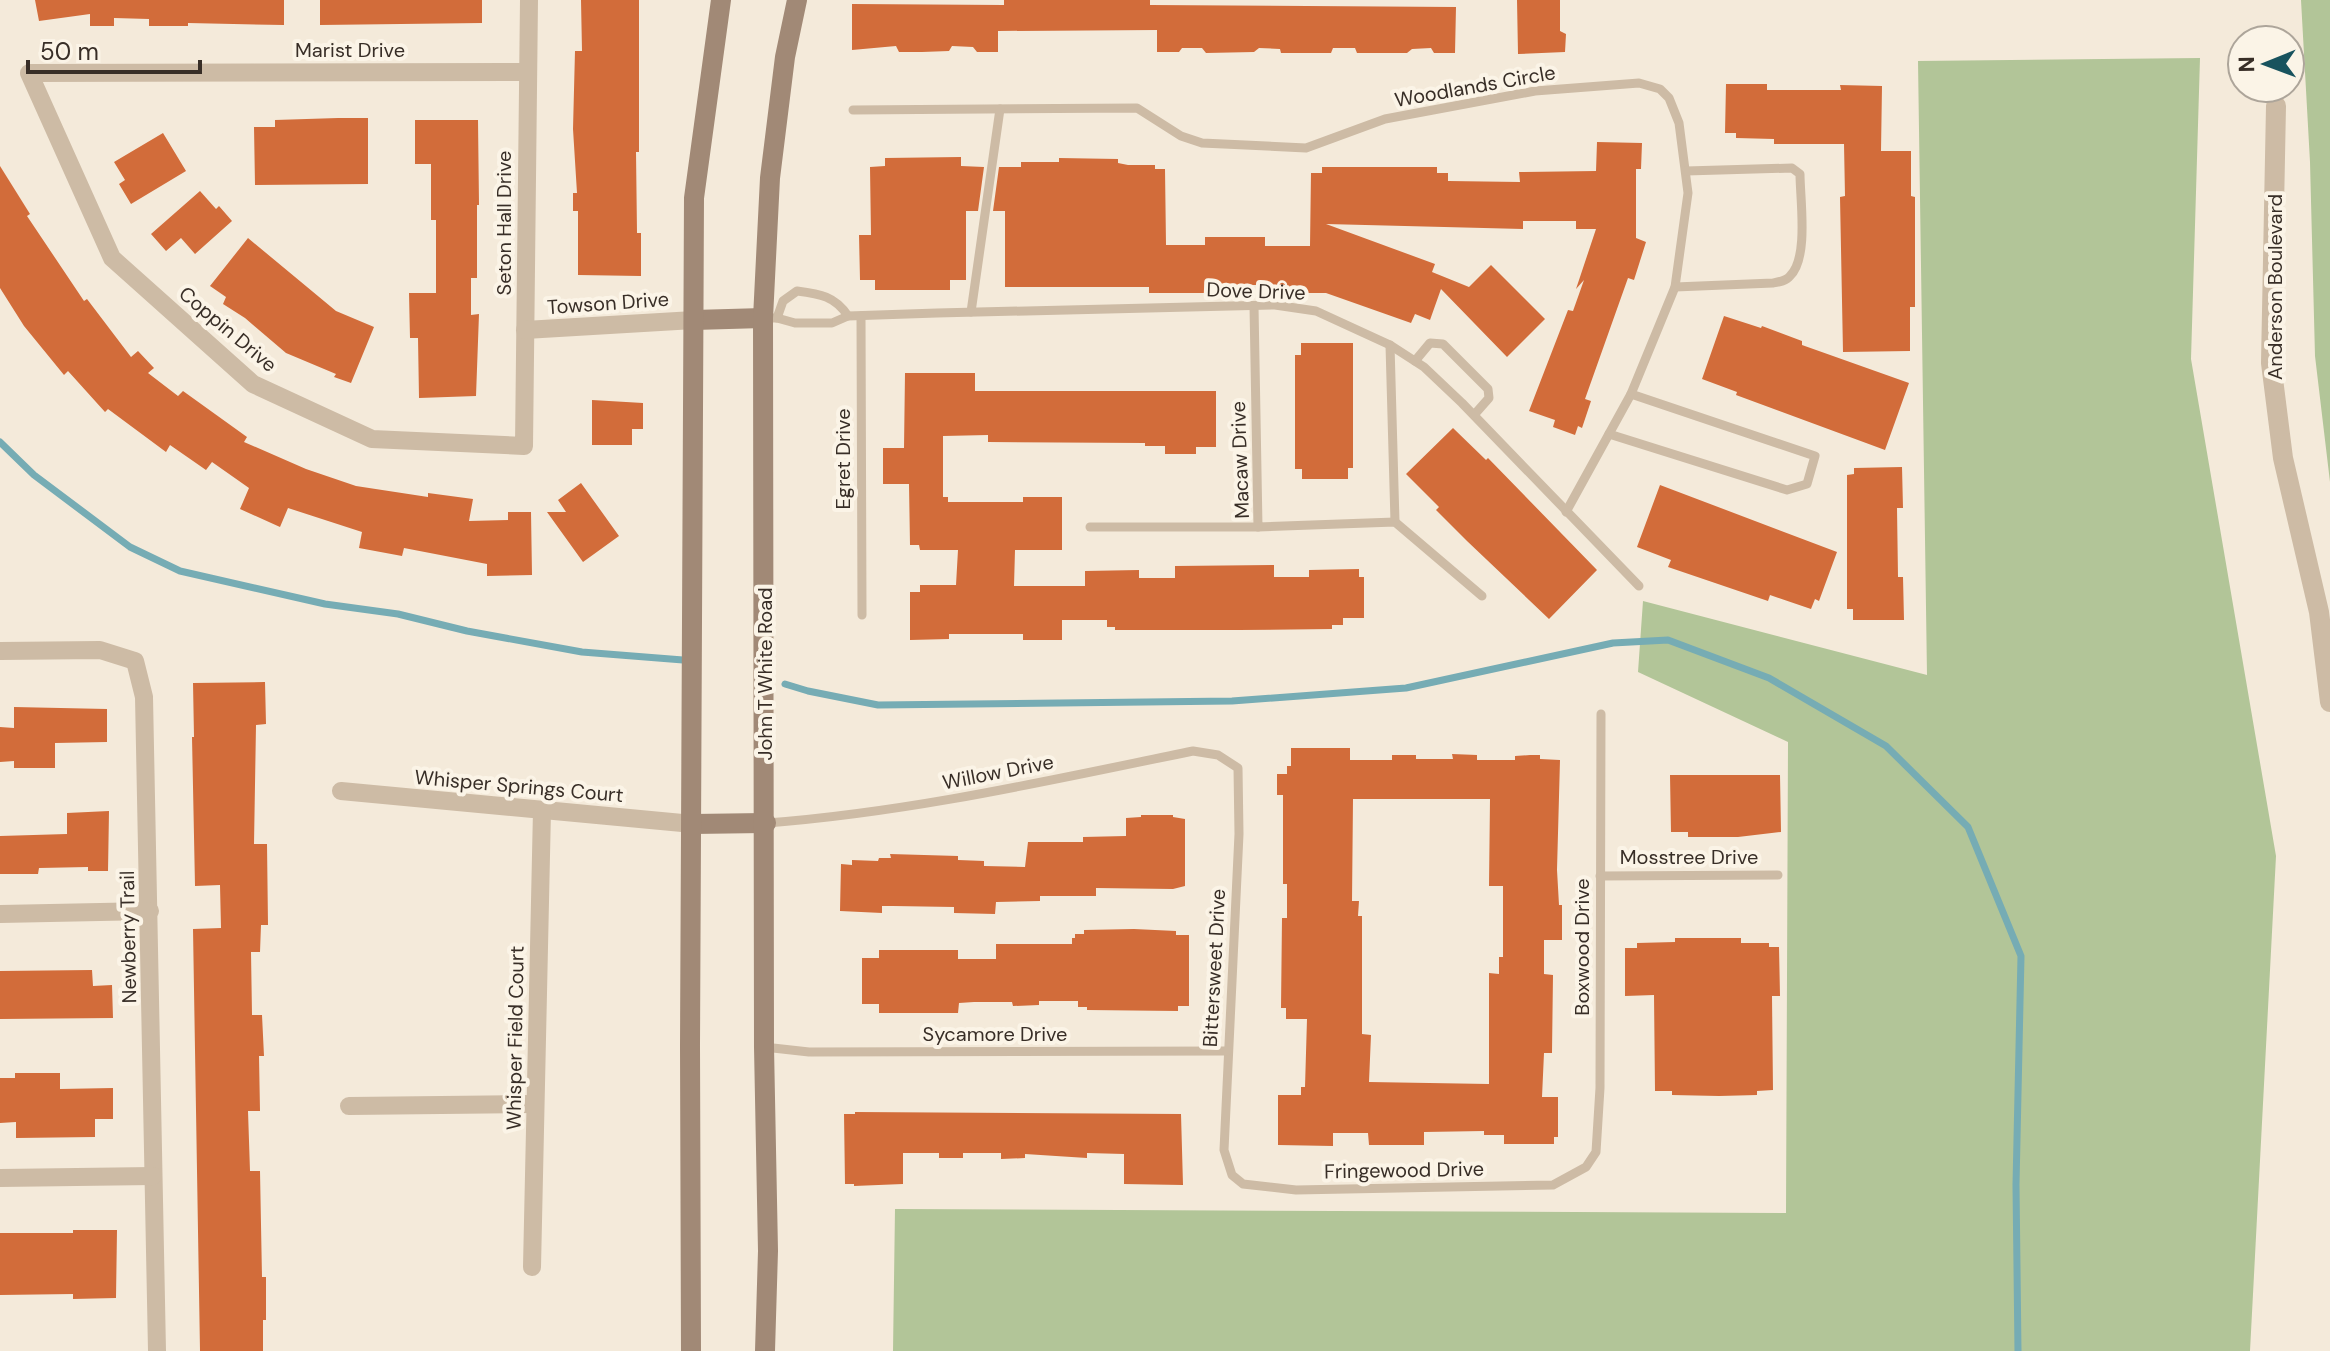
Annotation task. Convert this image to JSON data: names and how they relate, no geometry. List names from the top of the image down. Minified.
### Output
{"streets":{"main road":["John T White Road"],"street":["Marist Drive","Seton Hall Drive","Anderson Boulevard","Towson Drive","Coppin Drive","Whisper Springs Court","Newberry Trail","Whisper Field Court"],"lane":["Woodlands Circle","Dove Drive","Egret Drive","Macaw Drive","Willow Drive","Mosstree Drive","Boxwood Drive","Bittersweet Drive","Sycamore Drive","Fringewood Drive"]},"crossings":[["Marist Drive","Seton Hall Drive"],["Marist Drive","Coppin Drive"],["Woodlands Circle","Dove Drive"],["Seton Hall Drive","Towson Drive"],["Seton Hall Drive","Coppin Drive"],["Dove Drive","Egret Drive"],["Dove Drive","Macaw Drive"],["John T White Road","Willow Drive"],["John T White Road","Sycamore Drive"],["Willow Drive","Bittersweet Drive"],["Whisper Springs Court","Whisper Field Court"],["Mosstree Drive","Boxwood Drive"],["Boxwood Drive","Fringewood Drive"],["Bittersweet Drive","Sycamore Drive"],["Bittersweet Drive","Fringewood Drive"]],"scale_bar":"50 m","north":"left"}
